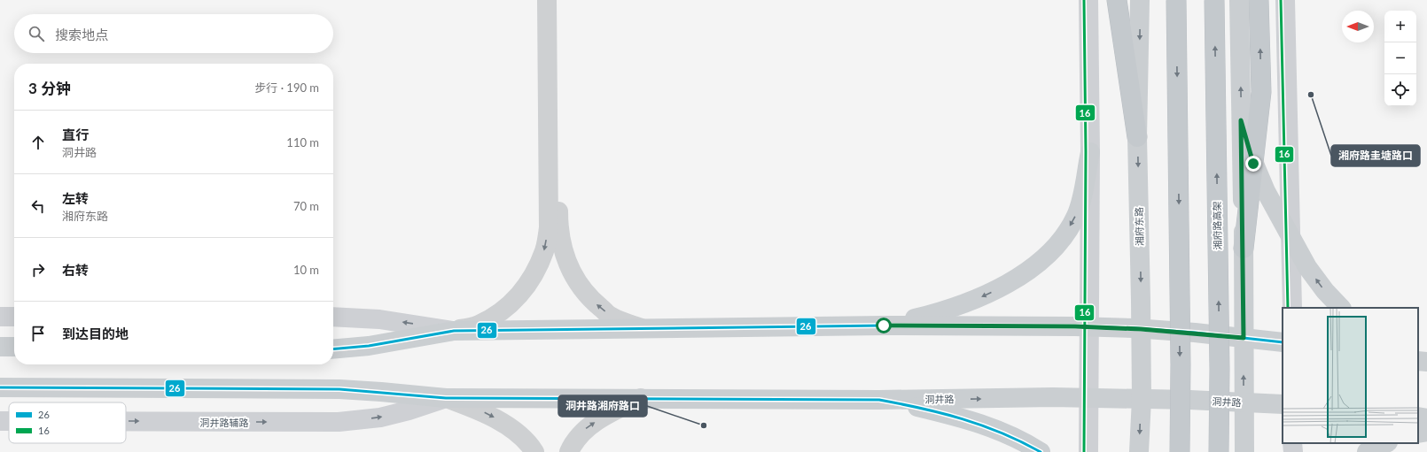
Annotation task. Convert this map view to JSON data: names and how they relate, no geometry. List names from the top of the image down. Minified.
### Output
{"streets":{"highway":["湘府路高架"],"main road":["湘府东路","洞井路","洞井路辅路"]},"crossings":[["湘府东路","洞井路"],["洞井路","洞井路辅路"]],"places":["湘府路圭塘路口","洞井路湘府路口"],"lines":["transit line 16","transit line 26"],"legend":["26","16"],"north":"left","page":{"map_buttons":["+","−"],"search":"搜索地点","heading":["3 分钟","步行 · 190 m"],"list":[["直行","洞井路","110 m"],["左转","湘府东路","70 m"],["右转","10 m"],"到达目的地"]}}
